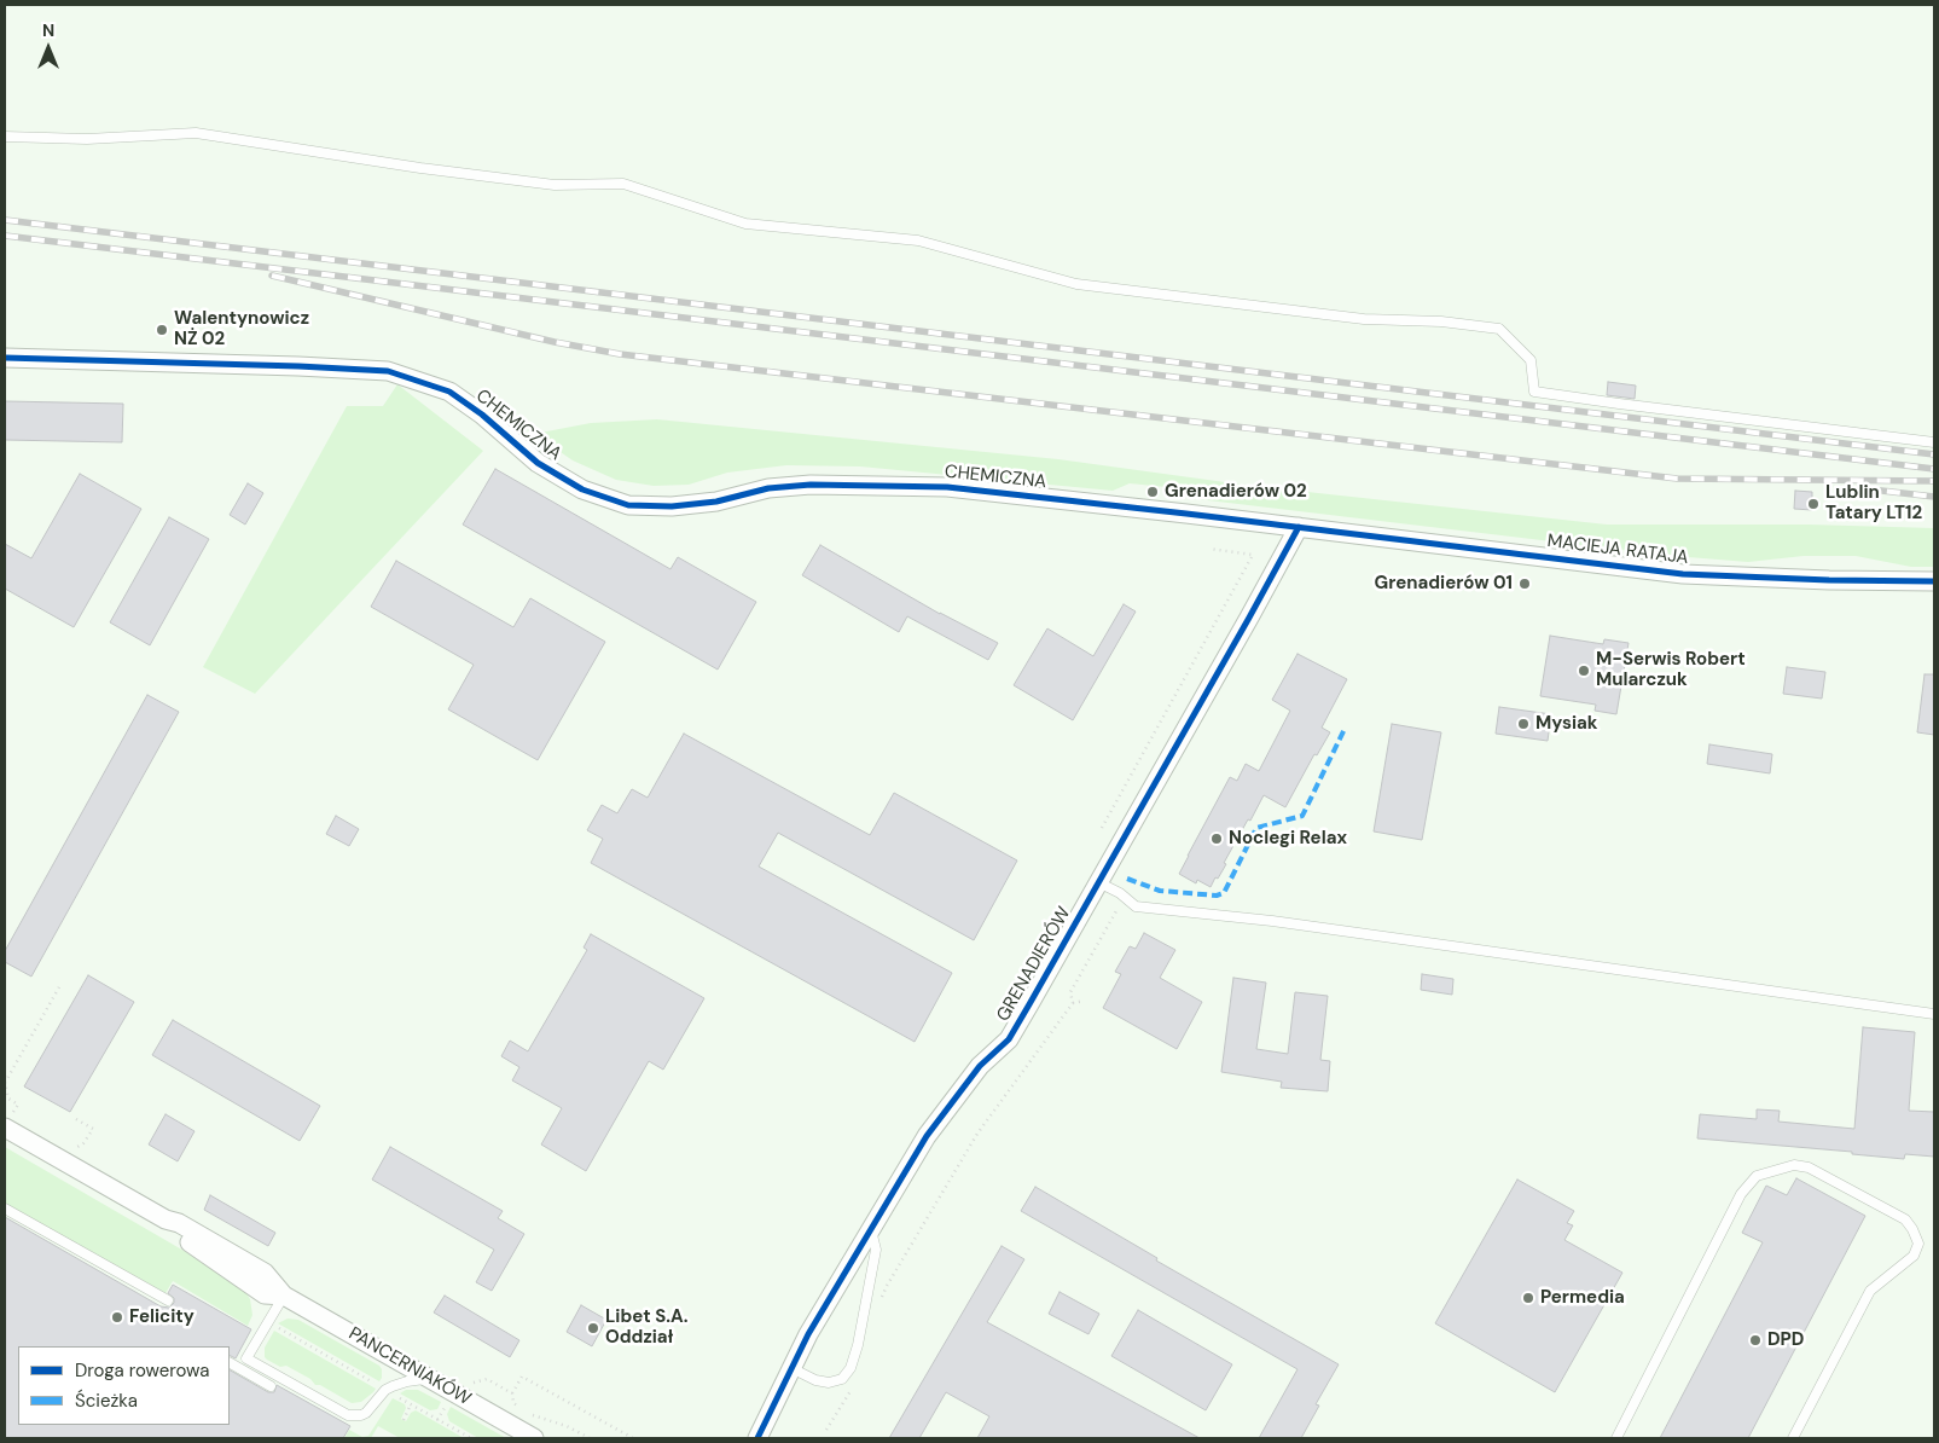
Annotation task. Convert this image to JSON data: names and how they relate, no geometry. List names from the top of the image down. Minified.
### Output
{"streets":{"street":["CHEMICZNA","MACIEJA RATAJA","GRENADIERÓW","PANCERNIAKÓW"]},"crossings":[["CHEMICZNA","MACIEJA RATAJA"],["CHEMICZNA","GRENADIERÓW"],["MACIEJA RATAJA","GRENADIERÓW"]],"places":["Walentynowicz NŻ 02","Grenadierów 02","Lublin Tatary LT12","Grenadierów 01","M-Serwis Robert Mularczuk","Mysiak","Noclegi Relax","Permedia","Felicity","Libet S.A. Oddział","DPD"],"legend":["Droga rowerowa","Ścieżka"],"north":"top"}
